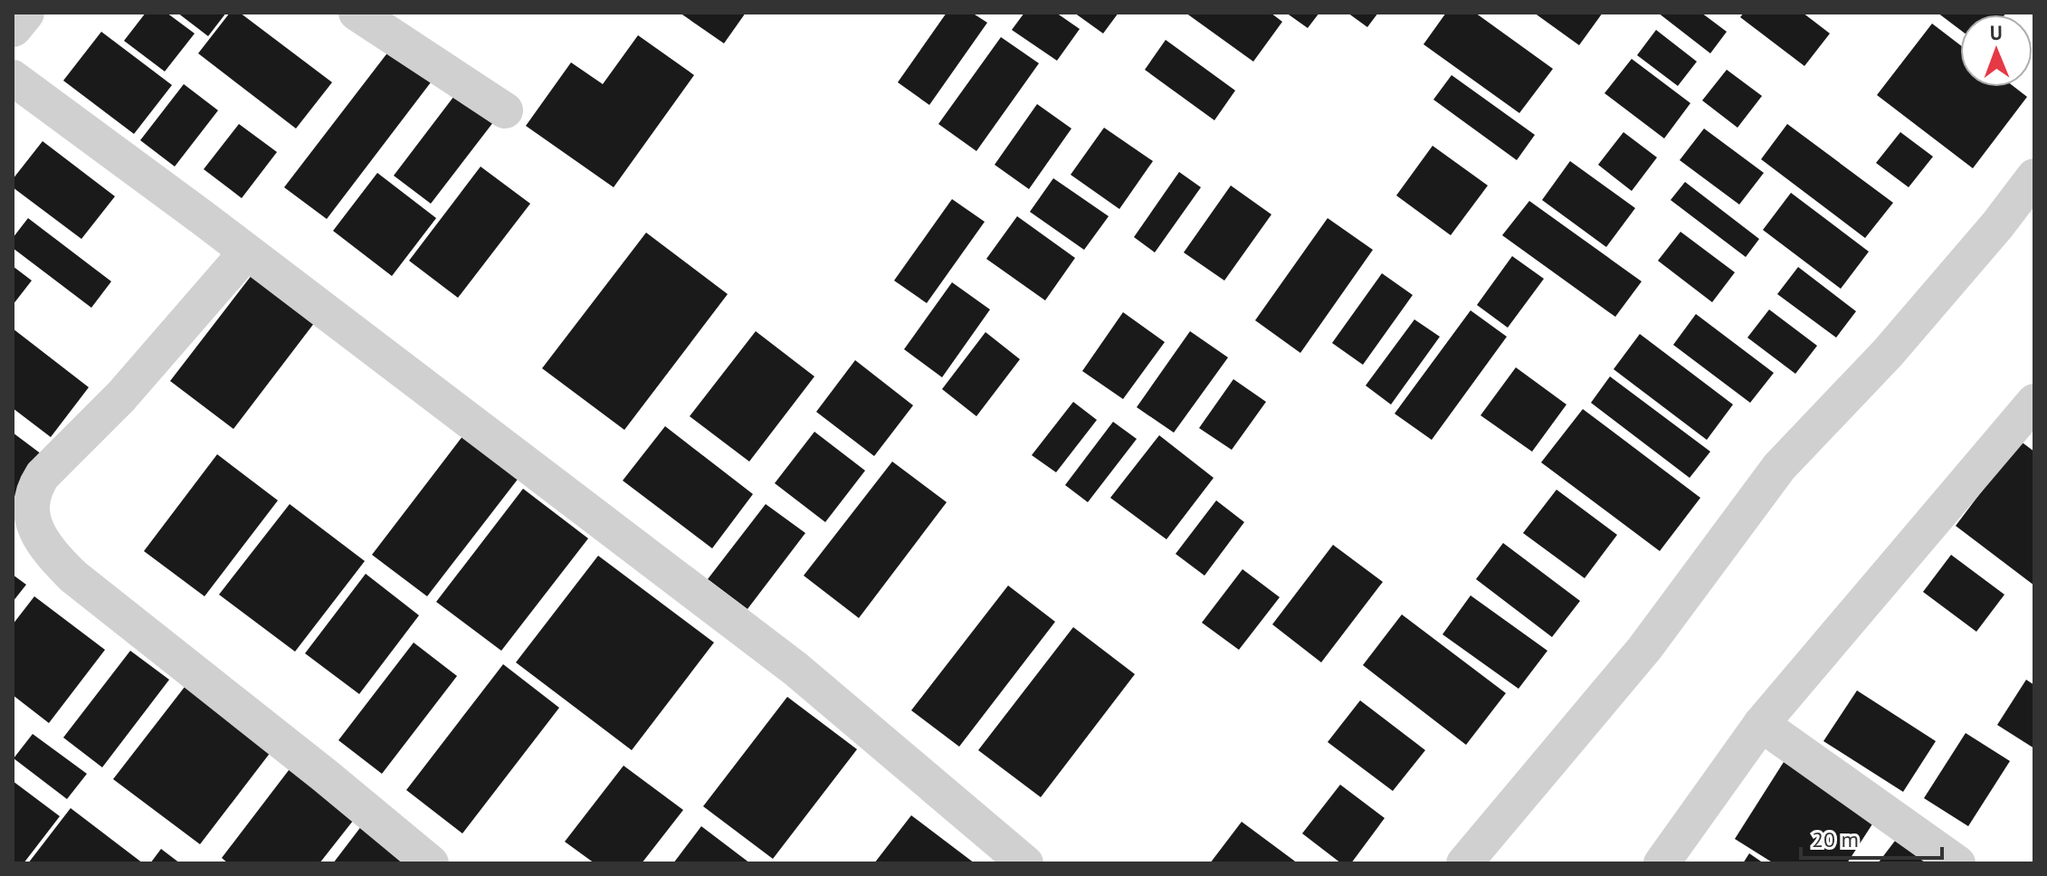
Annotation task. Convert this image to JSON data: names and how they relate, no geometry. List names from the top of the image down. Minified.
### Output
{"scale_bar":"20 m","north":"top"}
